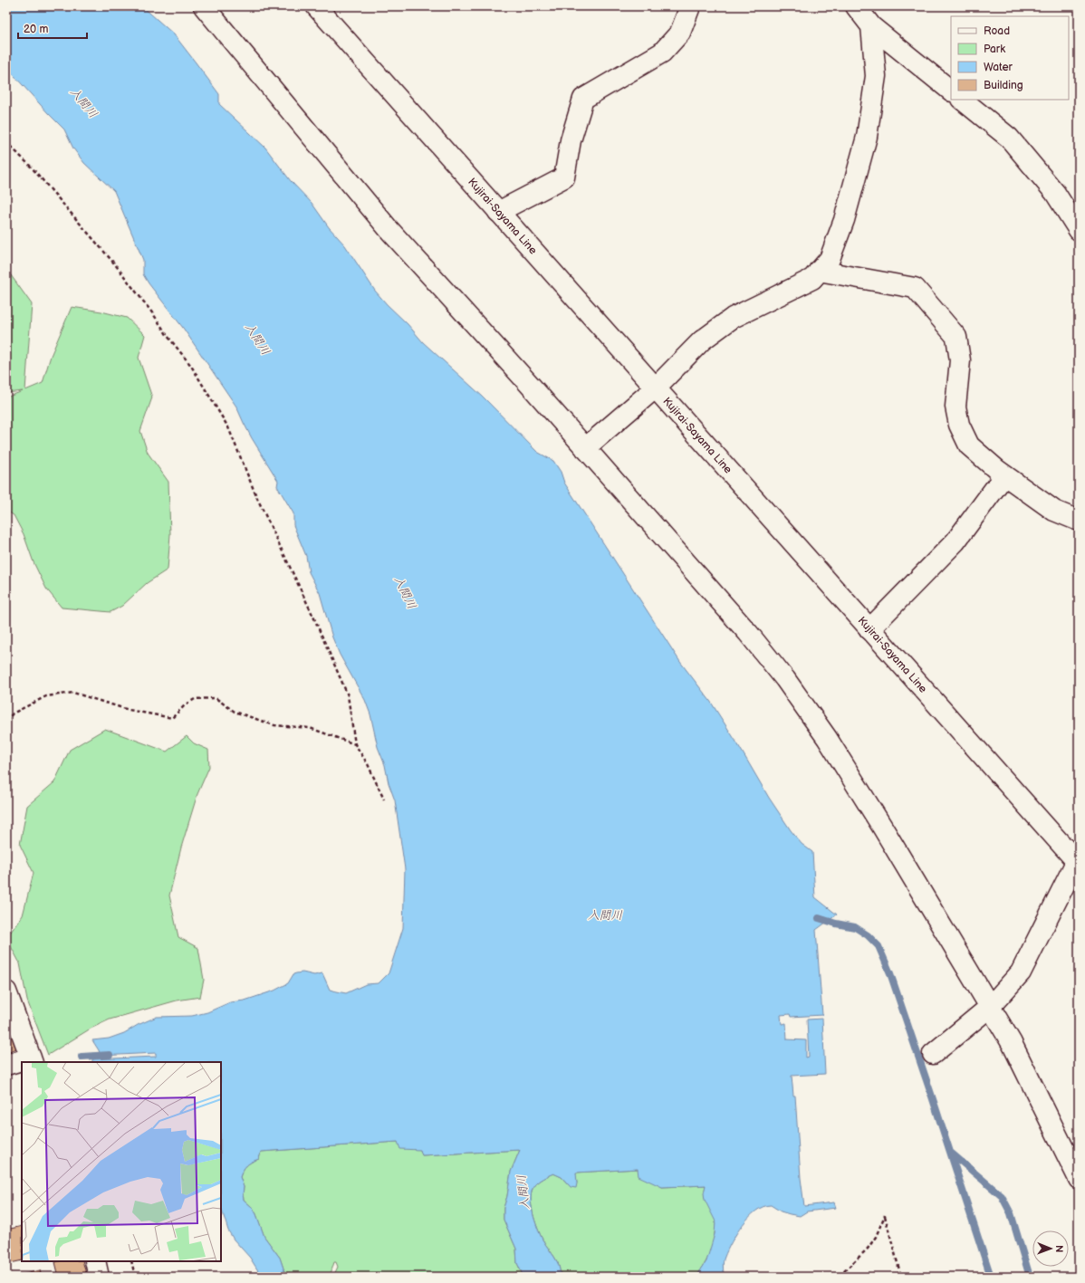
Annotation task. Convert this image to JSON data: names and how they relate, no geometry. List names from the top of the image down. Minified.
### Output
{"streets":{"street":["Kujirai-Sayama Line"]},"water":["入間川"],"legend":["Road","Park","Water","Building"],"scale_bar":"20 m","north":"right"}
